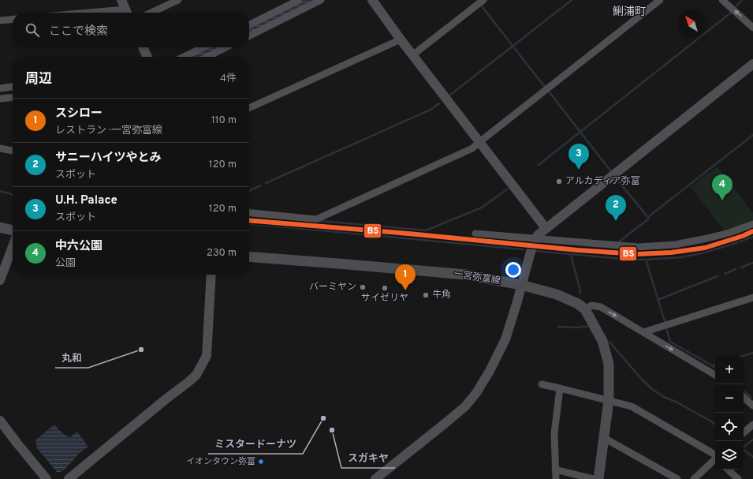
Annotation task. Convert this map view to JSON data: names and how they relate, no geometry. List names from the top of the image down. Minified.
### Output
{"streets":{"main road":["一宮弥富線"]},"districts":["鯏浦町"],"places":["アルカディア弥富","バーミヤン","サイゼリヤ","牛角","丸和","ミスタードーナツ","スガキヤ","イオンタウン弥富"],"lines":["transit line BS"],"north":"top left","page":{"search":"ここで検索","heading":["周辺","4件"],"list":[{"mark":"1","name":"スシロー","note":"レストラン · 一宮弥富線","value":"110 m"},{"mark":"2","name":"サニーハイツやとみ","note":"スポット","value":"120 m"},{"mark":"3","name":"U.H. Palace","note":"スポット","value":"120 m"},{"mark":"4","name":"中六公園","note":"公園","value":"230 m"}],"pins":["3","4","2","1"],"map_buttons":["+","−"]}}
